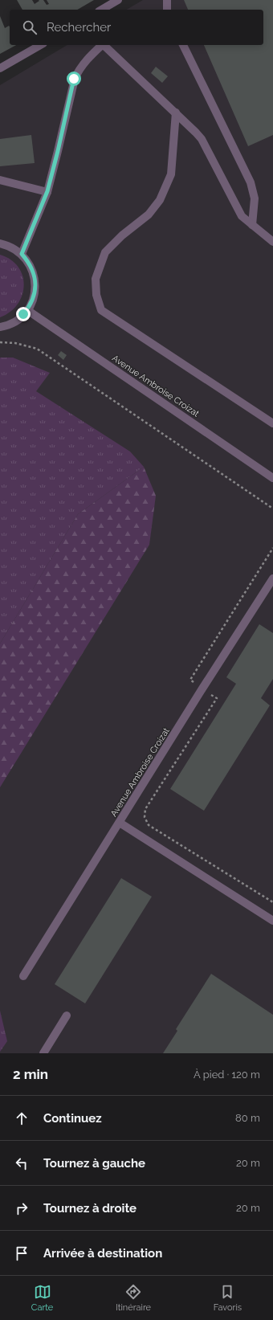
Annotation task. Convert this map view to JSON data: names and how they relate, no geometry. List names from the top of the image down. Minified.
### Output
{"streets":{"street":["Avenue Ambroise Croizat"]},"page":{"search":"Rechercher","heading":["2 min","À pied · 120 m"],"list":[["Continuez","80 m"],["Tournez à gauche","20 m"],["Tournez à droite","20 m"],"Arrivée à destination"],"nav":["Carte","Itinéraire","Favoris"]}}
